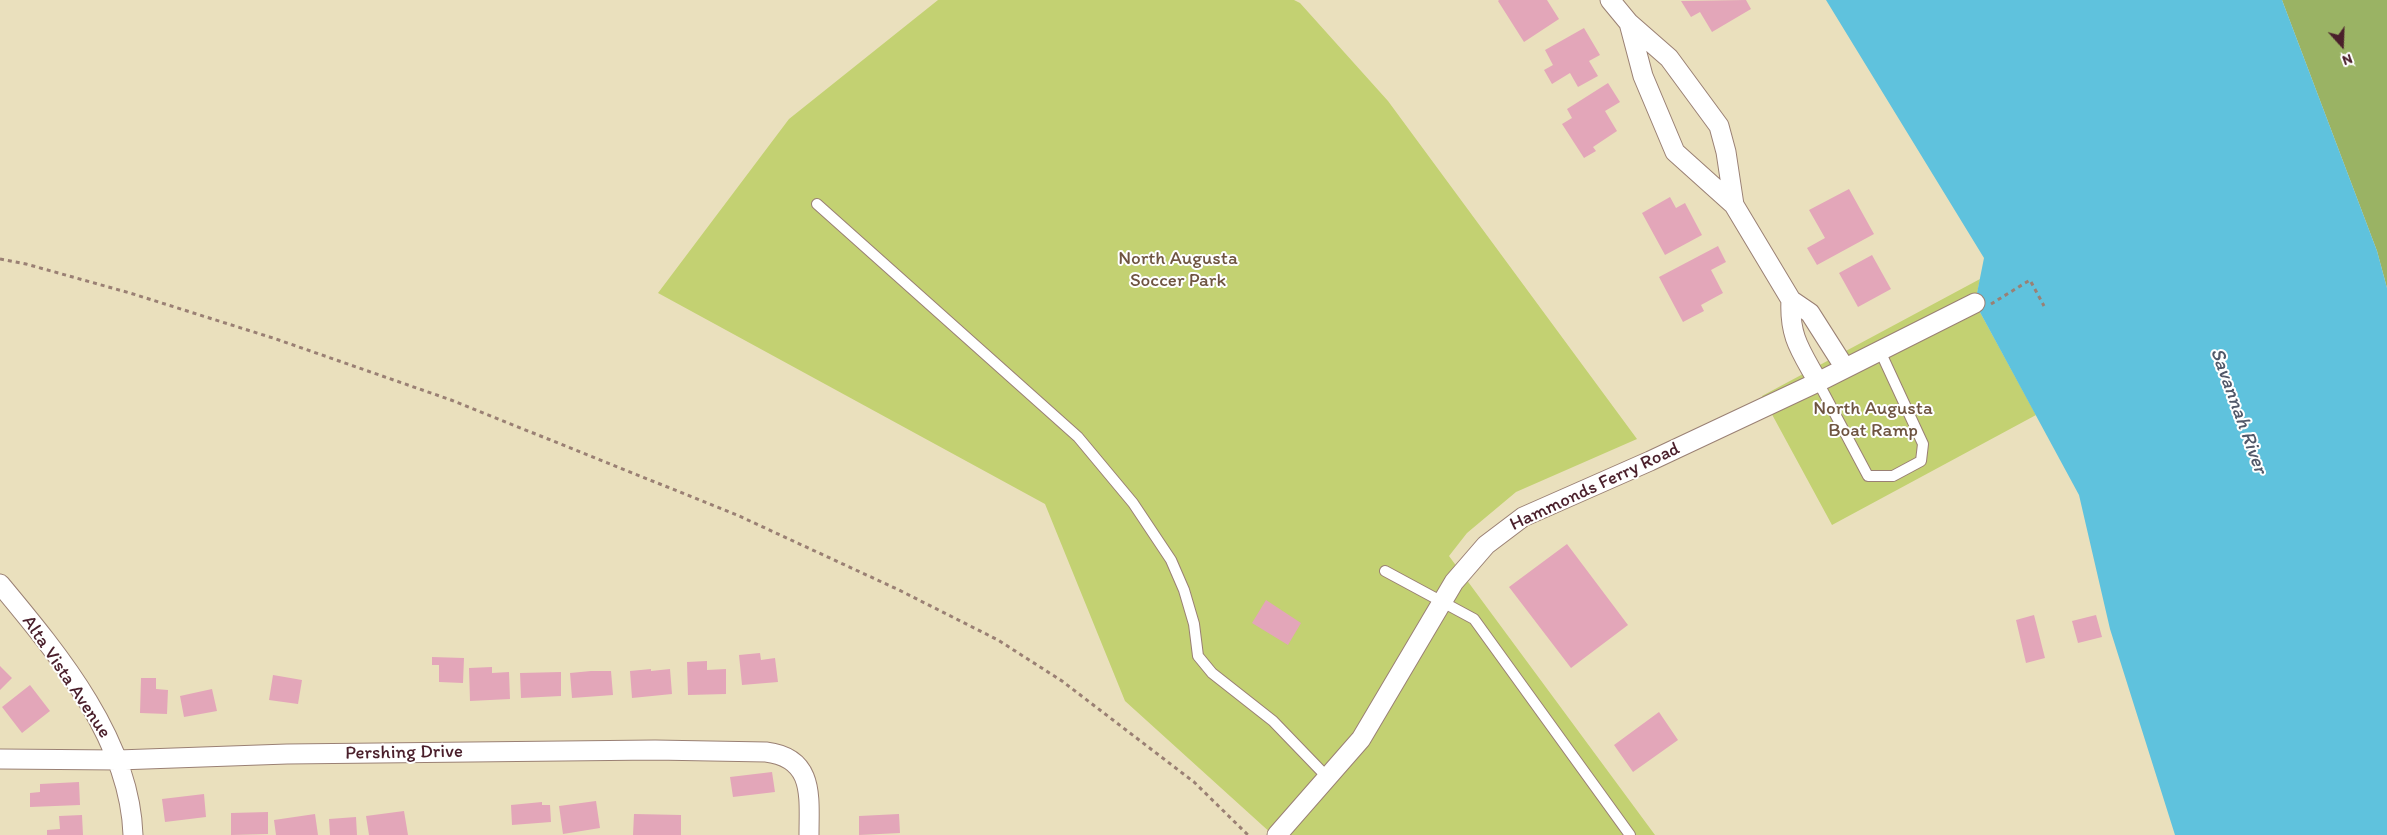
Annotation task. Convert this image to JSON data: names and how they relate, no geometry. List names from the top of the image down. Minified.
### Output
{"streets":{"street":["Hammonds Ferry Road","Alta Vista Avenue","Pershing Drive"]},"crossings":[["Alta Vista Avenue","Pershing Drive"]],"water":["Savannah River"],"parks":["North Augusta Soccer Park","North Augusta Boat Ramp"],"north":"bottom"}
